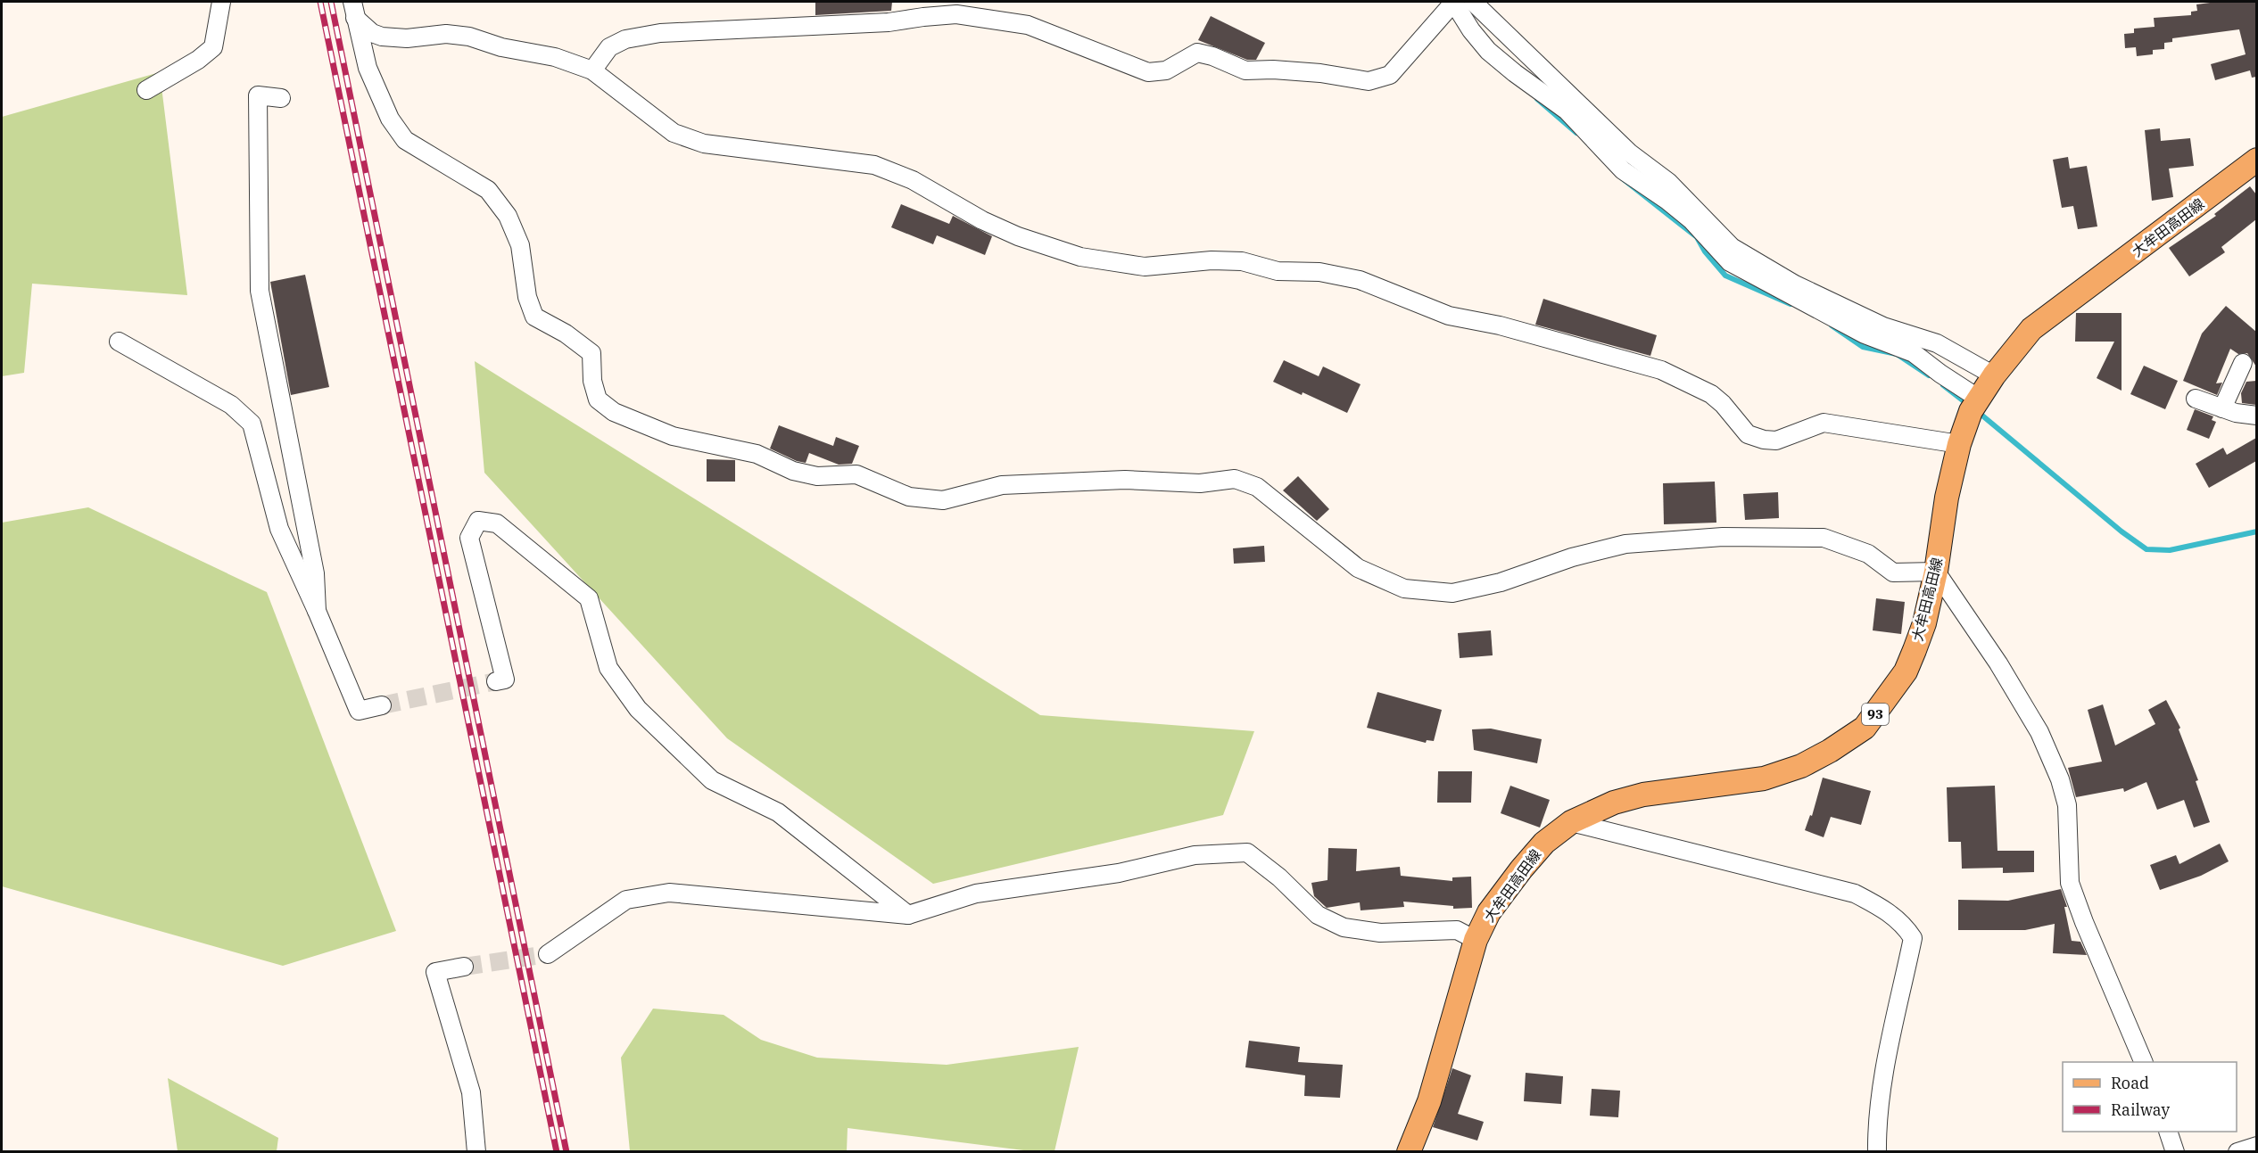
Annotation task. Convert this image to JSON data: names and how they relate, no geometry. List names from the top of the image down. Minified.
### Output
{"streets":{"main road":["大牟田高田線","93"]},"legend":["Road","Railway"]}
